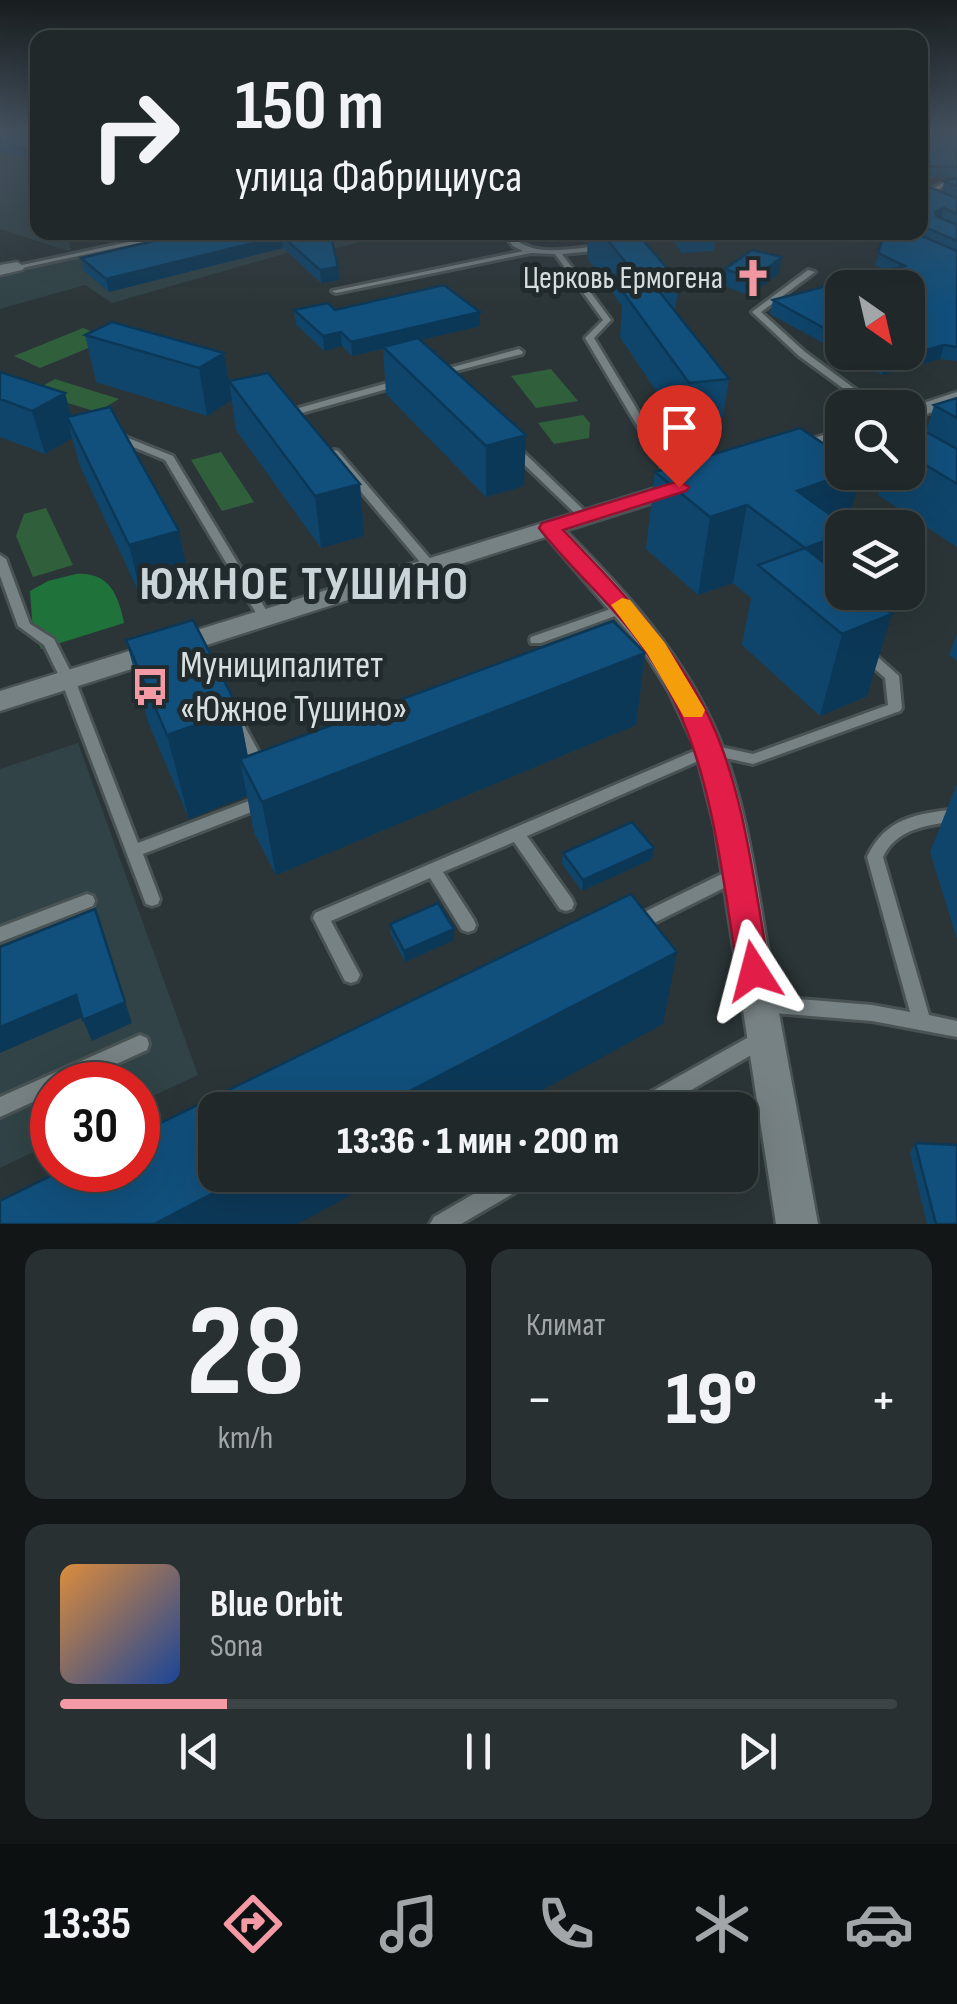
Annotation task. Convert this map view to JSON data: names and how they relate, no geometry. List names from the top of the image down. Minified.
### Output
{"districts":["ЮЖНОЕ ТУШИНО"],"places":{"church":["Церковь Ермогена"],"bus stop":["Муниципалитет «Южное Тушино»"]},"north":"bottom right","page":{"turn":["150 m","улица Фабрициуса"],"limit":"30","trip":"13:36 · 1 мин · 200 m","tile":[["28","km/h"],"Климат"],"heat":["−","19°","+"],"song":["Blue Orbit","Sona"],"tabs":"13:35"}}
